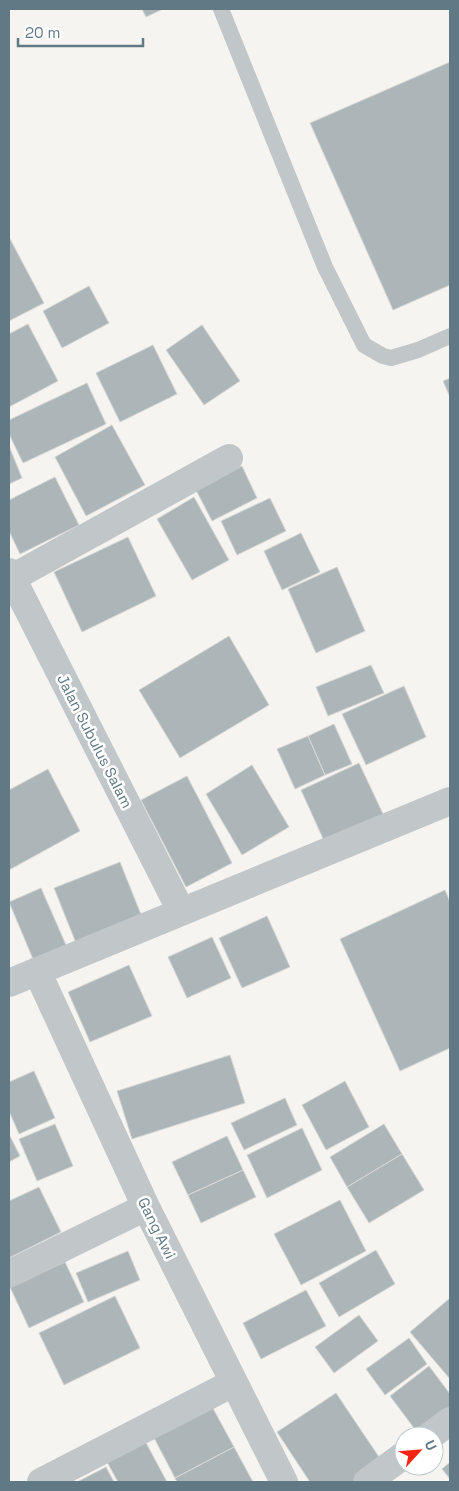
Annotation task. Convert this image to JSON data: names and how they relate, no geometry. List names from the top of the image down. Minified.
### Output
{"streets":{"street":["Jalan Subulus Salam","Gang Awi"]},"scale_bar":"20 m","north":"top right"}
